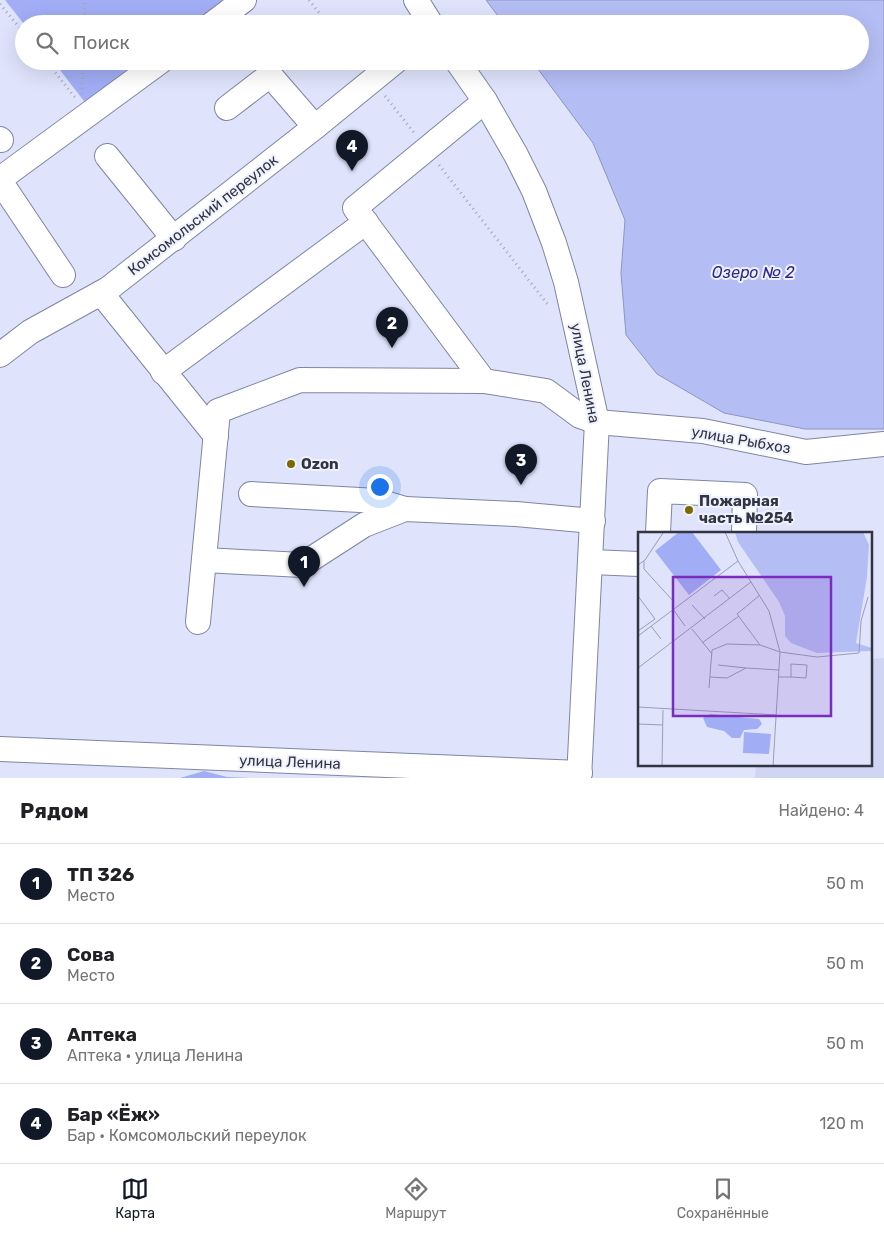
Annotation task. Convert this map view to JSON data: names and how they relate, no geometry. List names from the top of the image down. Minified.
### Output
{"streets":{"street":["Комсомольский переулок","улица Ленина","улица Рыбхоз"]},"crossings":[["улица Ленина","улица Рыбхоз"]],"water":["Озеро № 2"],"places":["Ozon","Пожарная часть №254"],"page":{"search":"Поиск","pins":["4","2","3","1"],"heading":["Рядом","Найдено: 4"],"list":[{"mark":"1","name":"ТП 326","note":"Место","value":"50 m"},{"mark":"2","name":"Сова","note":"Место","value":"50 m"},{"mark":"3","name":"Аптека","note":"Аптека · улица Ленина","value":"50 m"},{"mark":"4","name":"Бар «Ёж»","note":"Бар · Комсомольский переулок","value":"120 m"}],"nav":["Карта","Маршрут","Сохранённые"]}}
